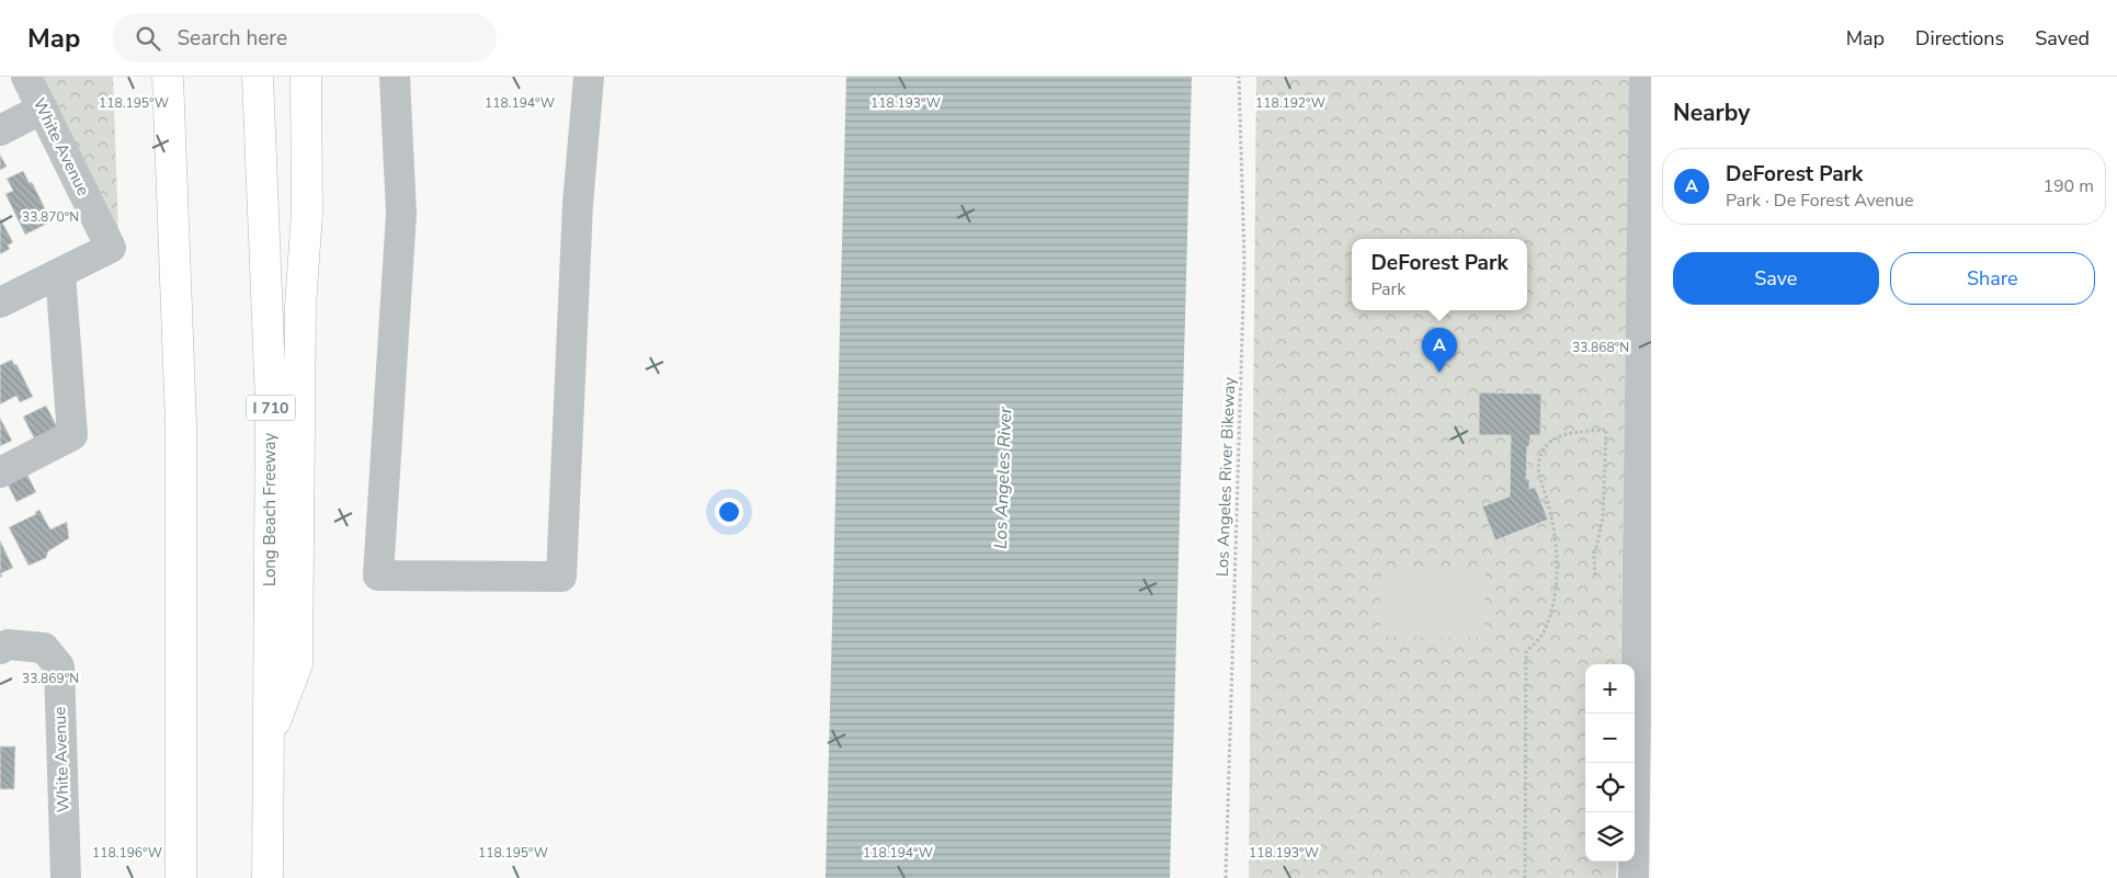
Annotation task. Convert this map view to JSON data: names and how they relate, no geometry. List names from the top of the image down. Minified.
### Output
{"streets":{"highway":["I 710","Long Beach Freeway"],"street":["White Avenue"],"path":["Los Angeles River Bikeway"]},"water":["Los Angeles River"],"page":{"header":"Map","search":"Search here","nav":["Map","Directions","Saved"],"heading":"Nearby","list":[{"mark":"A","name":"DeForest Park","note":"Park · De Forest Avenue","value":"190 m"}],"buttons":["Save","Share"],"popup":["DeForest Park","Park"],"pins":"A","map_buttons":["+","−"]},"coordinates":["118.192°W","118.195°W","118.194°W","118.193°W","33.870°N","33.868°N","33.869°N","118.196°W"]}
